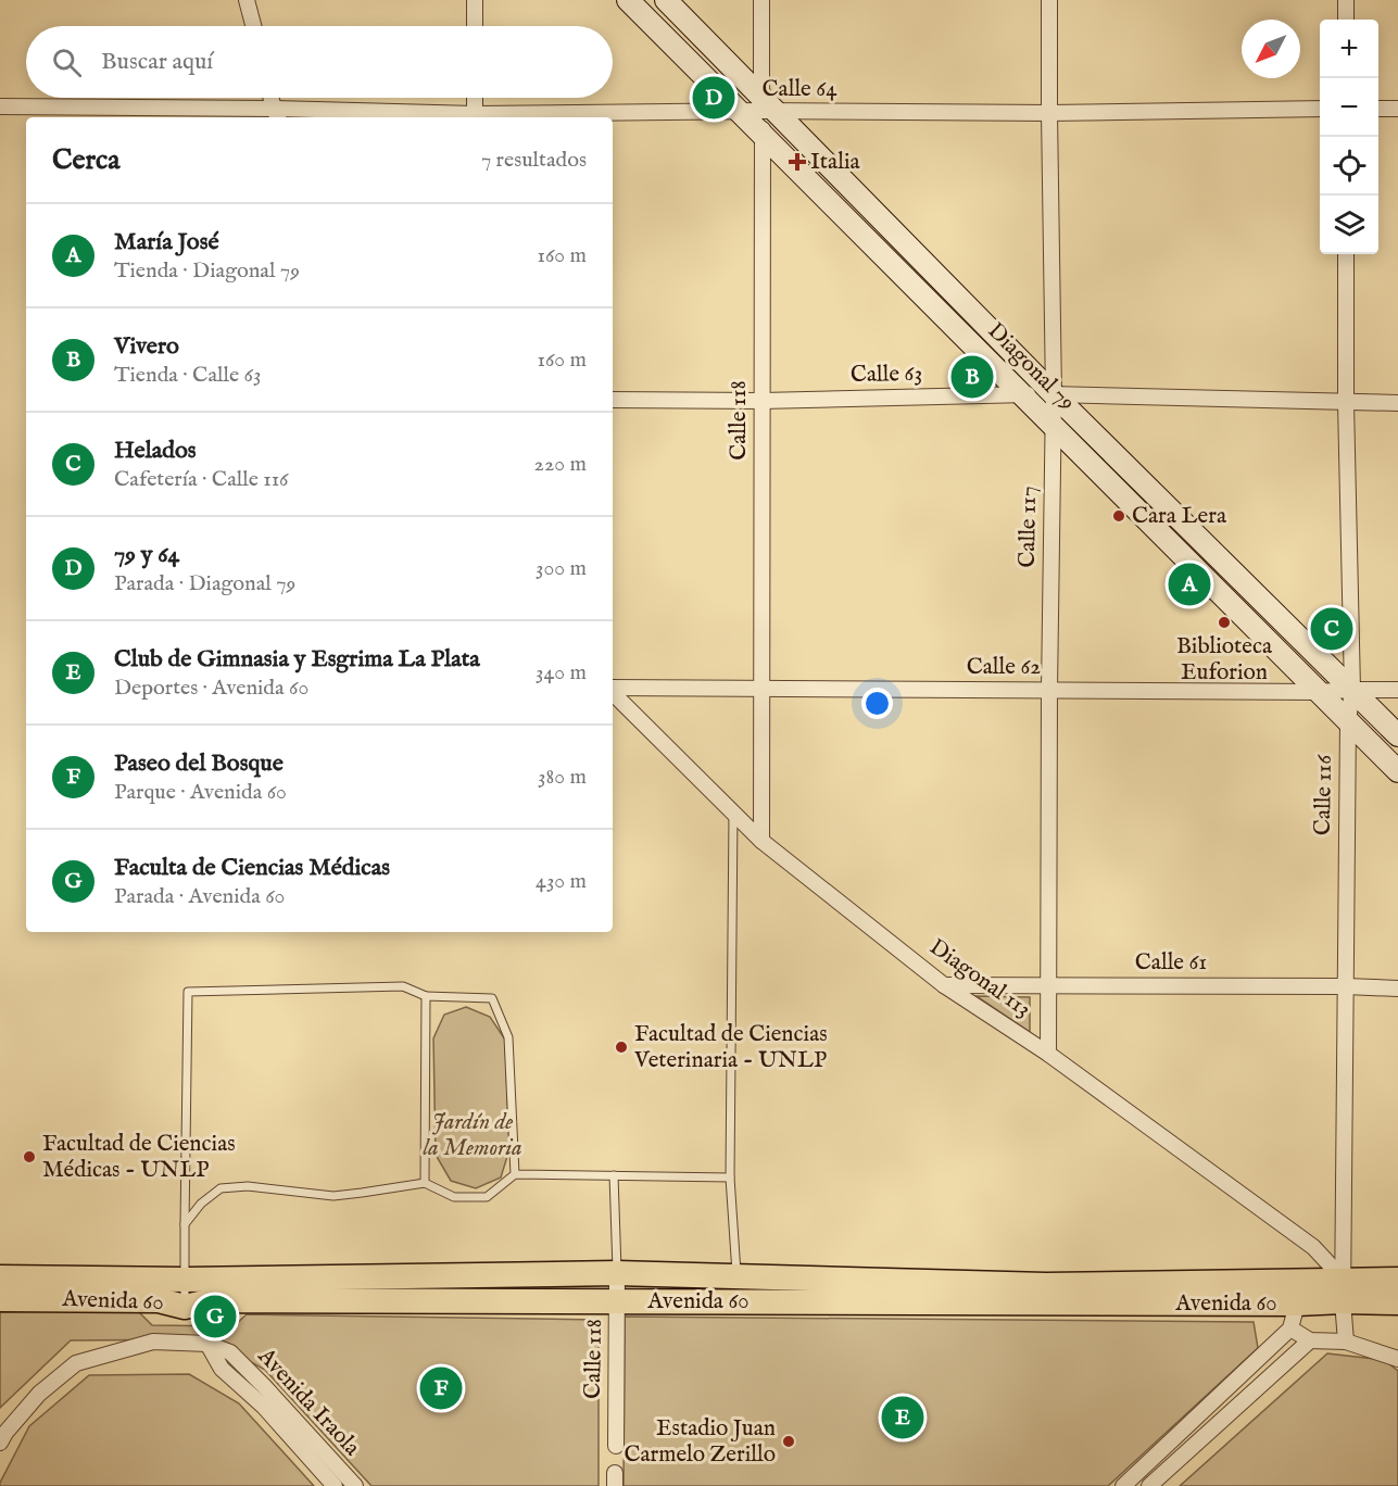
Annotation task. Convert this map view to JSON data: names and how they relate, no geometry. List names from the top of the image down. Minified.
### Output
{"streets":{"main road":["Diagonal 79","Avenida 60"],"street":["Calle 64","Calle 63","Calle 118","Calle 117","Calle 62","Calle 116","Calle 61","Diagonal 113","Avenida Iraola"]},"crossings":[["Calle 64","Diagonal 79"],["Calle 64","Calle 118"],["Calle 64","Calle 117"],["Diagonal 79","Calle 63"],["Diagonal 79","Calle 118"],["Diagonal 79","Calle 117"],["Diagonal 79","Calle 62"],["Diagonal 79","Calle 116"],["Calle 63","Calle 118"],["Calle 63","Calle 117"],["Calle 63","Calle 116"],["Calle 118","Calle 62"],["Calle 118","Diagonal 113"],["Calle 118","Avenida 60"],["Calle 117","Calle 62"],["Calle 117","Calle 61"],["Calle 117","Diagonal 113"],["Calle 62","Calle 116"],["Calle 116","Calle 61"],["Calle 116","Diagonal 113"],["Calle 116","Avenida 60"],["Calle 61","Diagonal 113"],["Diagonal 113","Avenida 60"]],"parks":["Jardín de la Memoria"],"places":{"health":["Italia"],"other":["Cara Lera","Biblioteca Euforion","Facultad de Ciencias Veterinaria - UNLP","Facultad de Ciencias Médicas - UNLP","Estadio Juan Carmelo Zerillo"]},"north":"bottom left","page":{"map_buttons":["+","−"],"search":"Buscar aquí","pins":["D","B","A","C","G","F","E"],"heading":["Cerca","7 resultados"],"list":[{"mark":"A","name":"María José","note":"Tienda · Diagonal 79","value":"160 m"},{"mark":"B","name":"Vivero","note":"Tienda · Calle 63","value":"160 m"},{"mark":"C","name":"Helados","note":"Cafetería · Calle 116","value":"220 m"},{"mark":"D","name":"79 y 64","note":"Parada · Diagonal 79","value":"300 m"},{"mark":"E","name":"Club de Gimnasia y Esgrima La Plata","note":"Deportes · Avenida 60","value":"340 m"},{"mark":"F","name":"Paseo del Bosque","note":"Parque · Avenida 60","value":"380 m"},{"mark":"G","name":"Faculta de Ciencias Médicas","note":"Parada · Avenida 60","value":"430 m"}]}}
